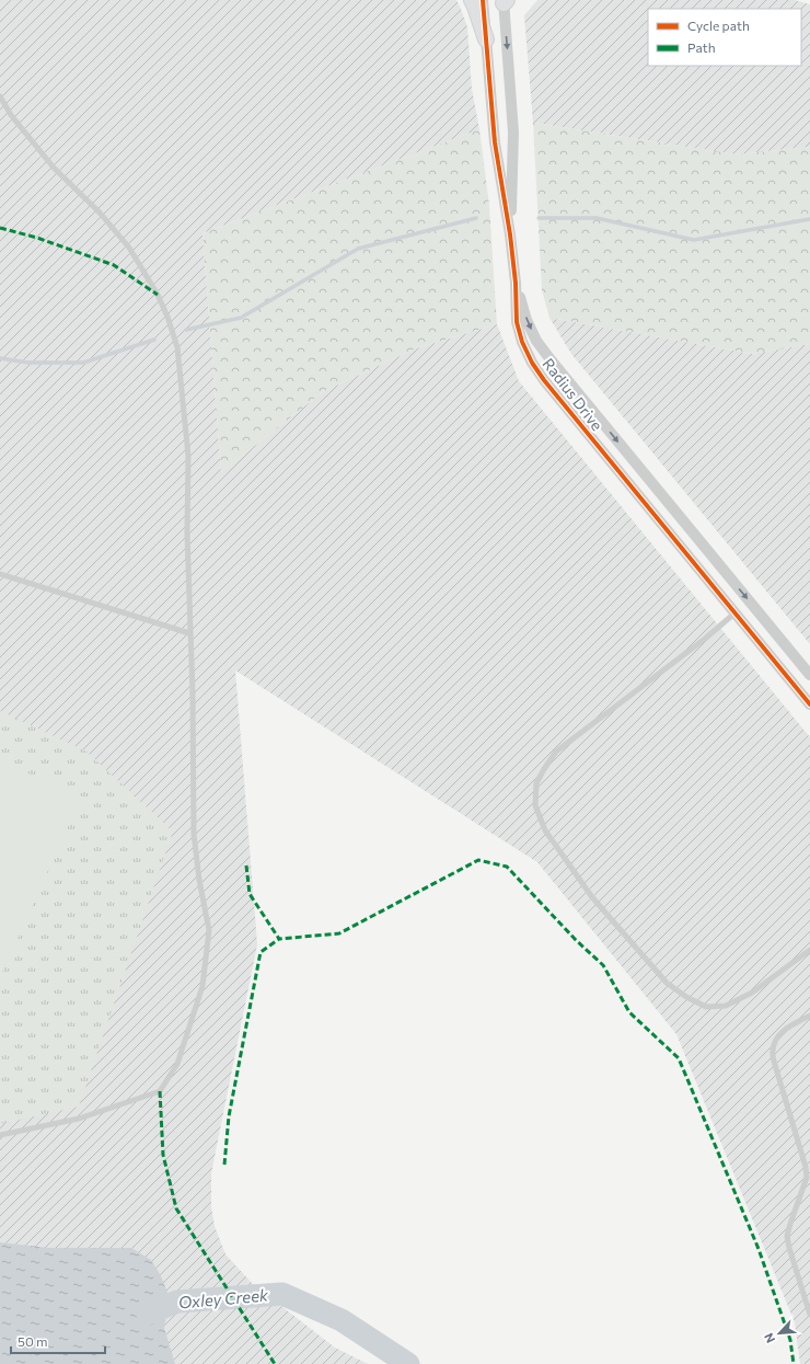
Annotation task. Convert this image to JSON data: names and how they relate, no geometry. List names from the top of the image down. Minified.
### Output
{"streets":{"street":["Radius Drive"]},"water":["Oxley Creek"],"legend":["Cycle path","Path"],"scale_bar":"50 m","north":"bottom left"}
